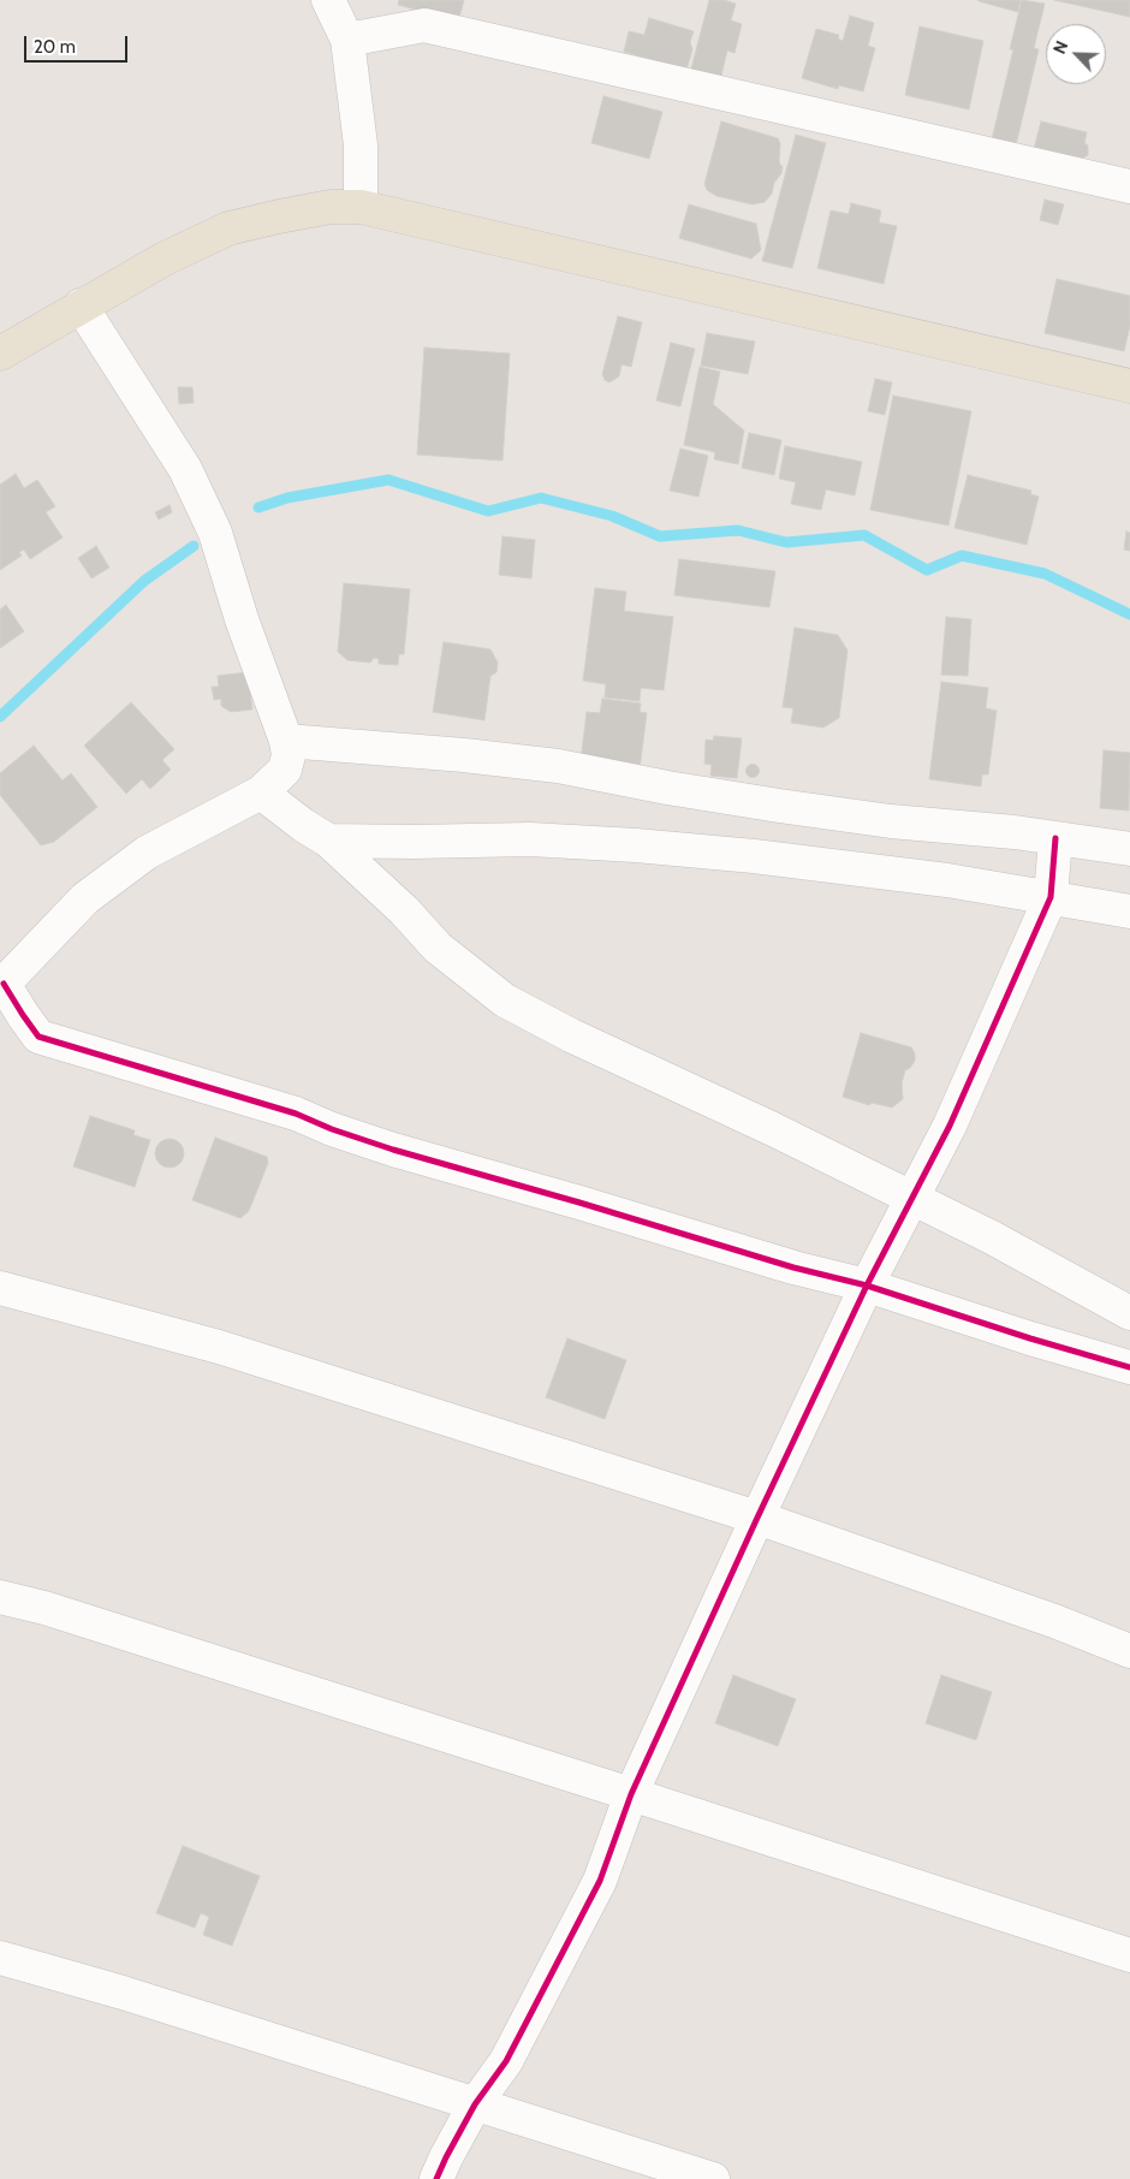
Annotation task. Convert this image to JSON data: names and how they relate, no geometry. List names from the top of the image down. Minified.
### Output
{"scale_bar":"20 m","north":"top left"}
